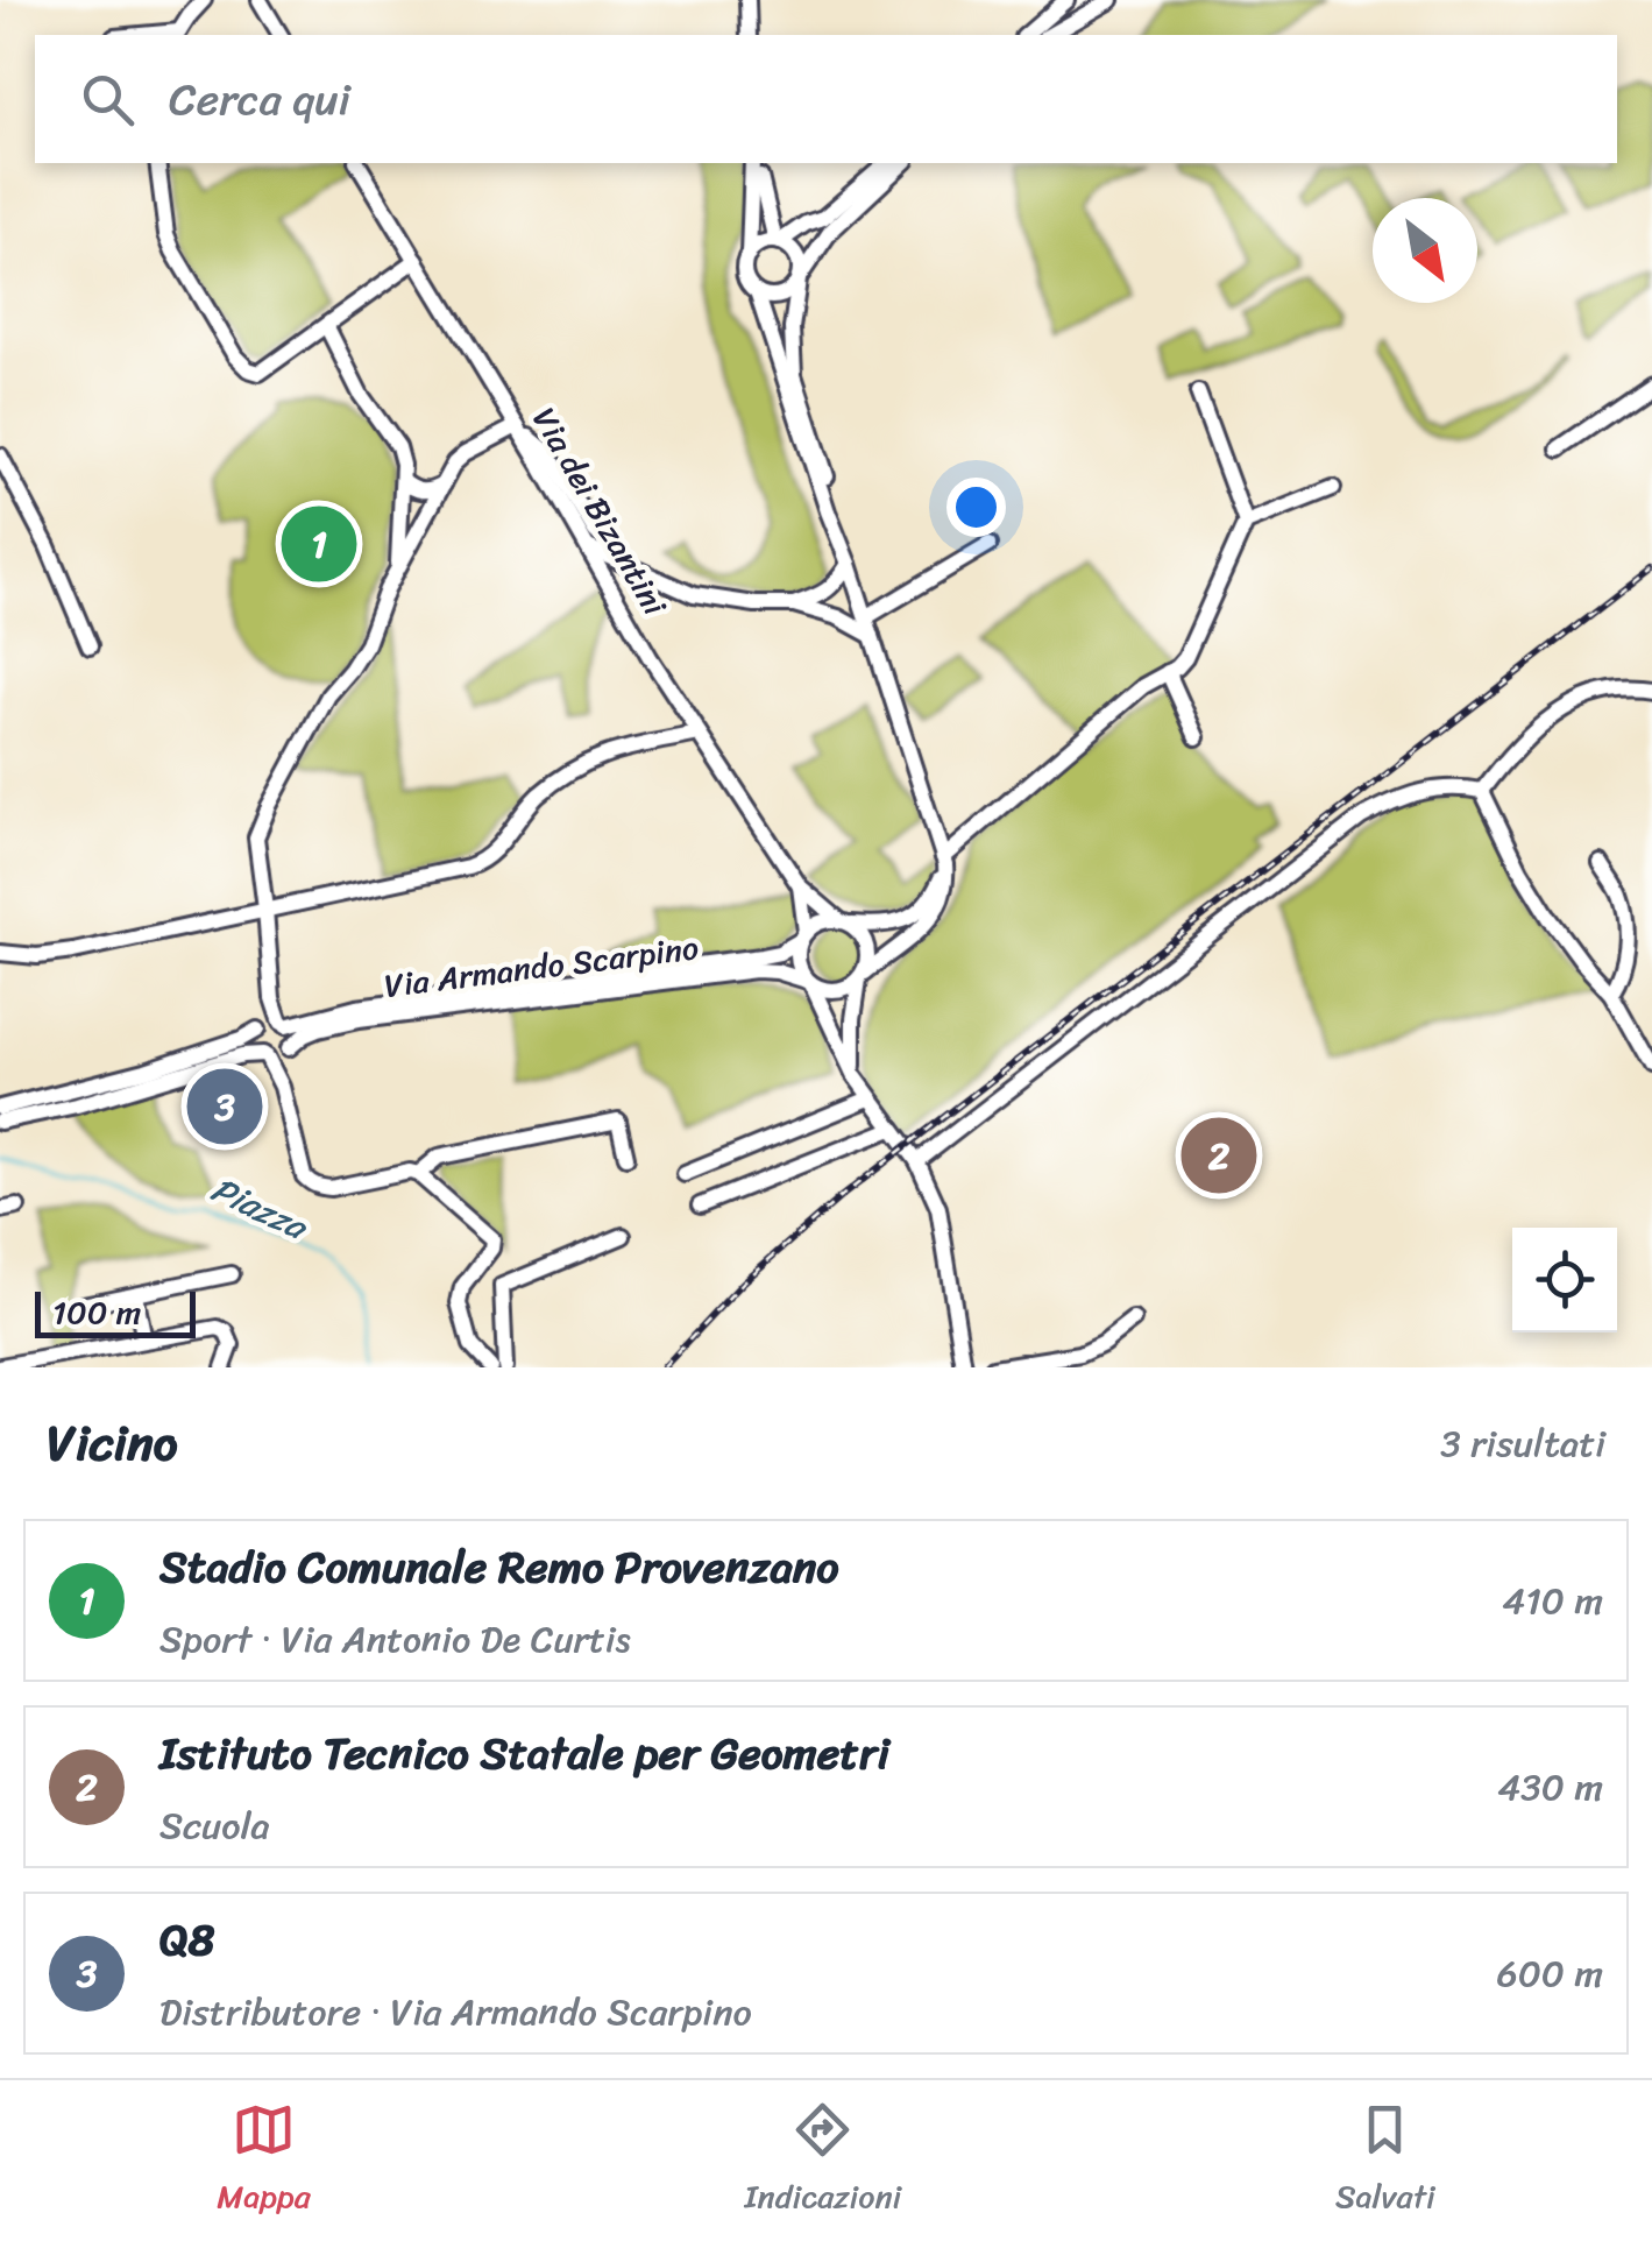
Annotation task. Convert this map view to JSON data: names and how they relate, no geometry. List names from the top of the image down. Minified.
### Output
{"streets":{"street":["Via dei Bizantini","Via Armando Scarpino"]},"crossings":[["Via dei Bizantini","Via Armando Scarpino"]],"water":["Piazza"],"scale_bar":"100 m","north":"bottom right","page":{"search":"Cerca qui","pins":["1","3","2"],"scale":"100 m","heading":["Vicino","3 risultati"],"list":[{"mark":"1","name":"Stadio Comunale Remo Provenzano","note":"Sport · Via Antonio De Curtis","value":"410 m"},{"mark":"2","name":"Istituto Tecnico Statale per Geometri","note":"Scuola","value":"430 m"},{"mark":"3","name":"Q8","note":"Distributore · Via Armando Scarpino","value":"600 m"}],"nav":["Mappa","Indicazioni","Salvati"]}}
